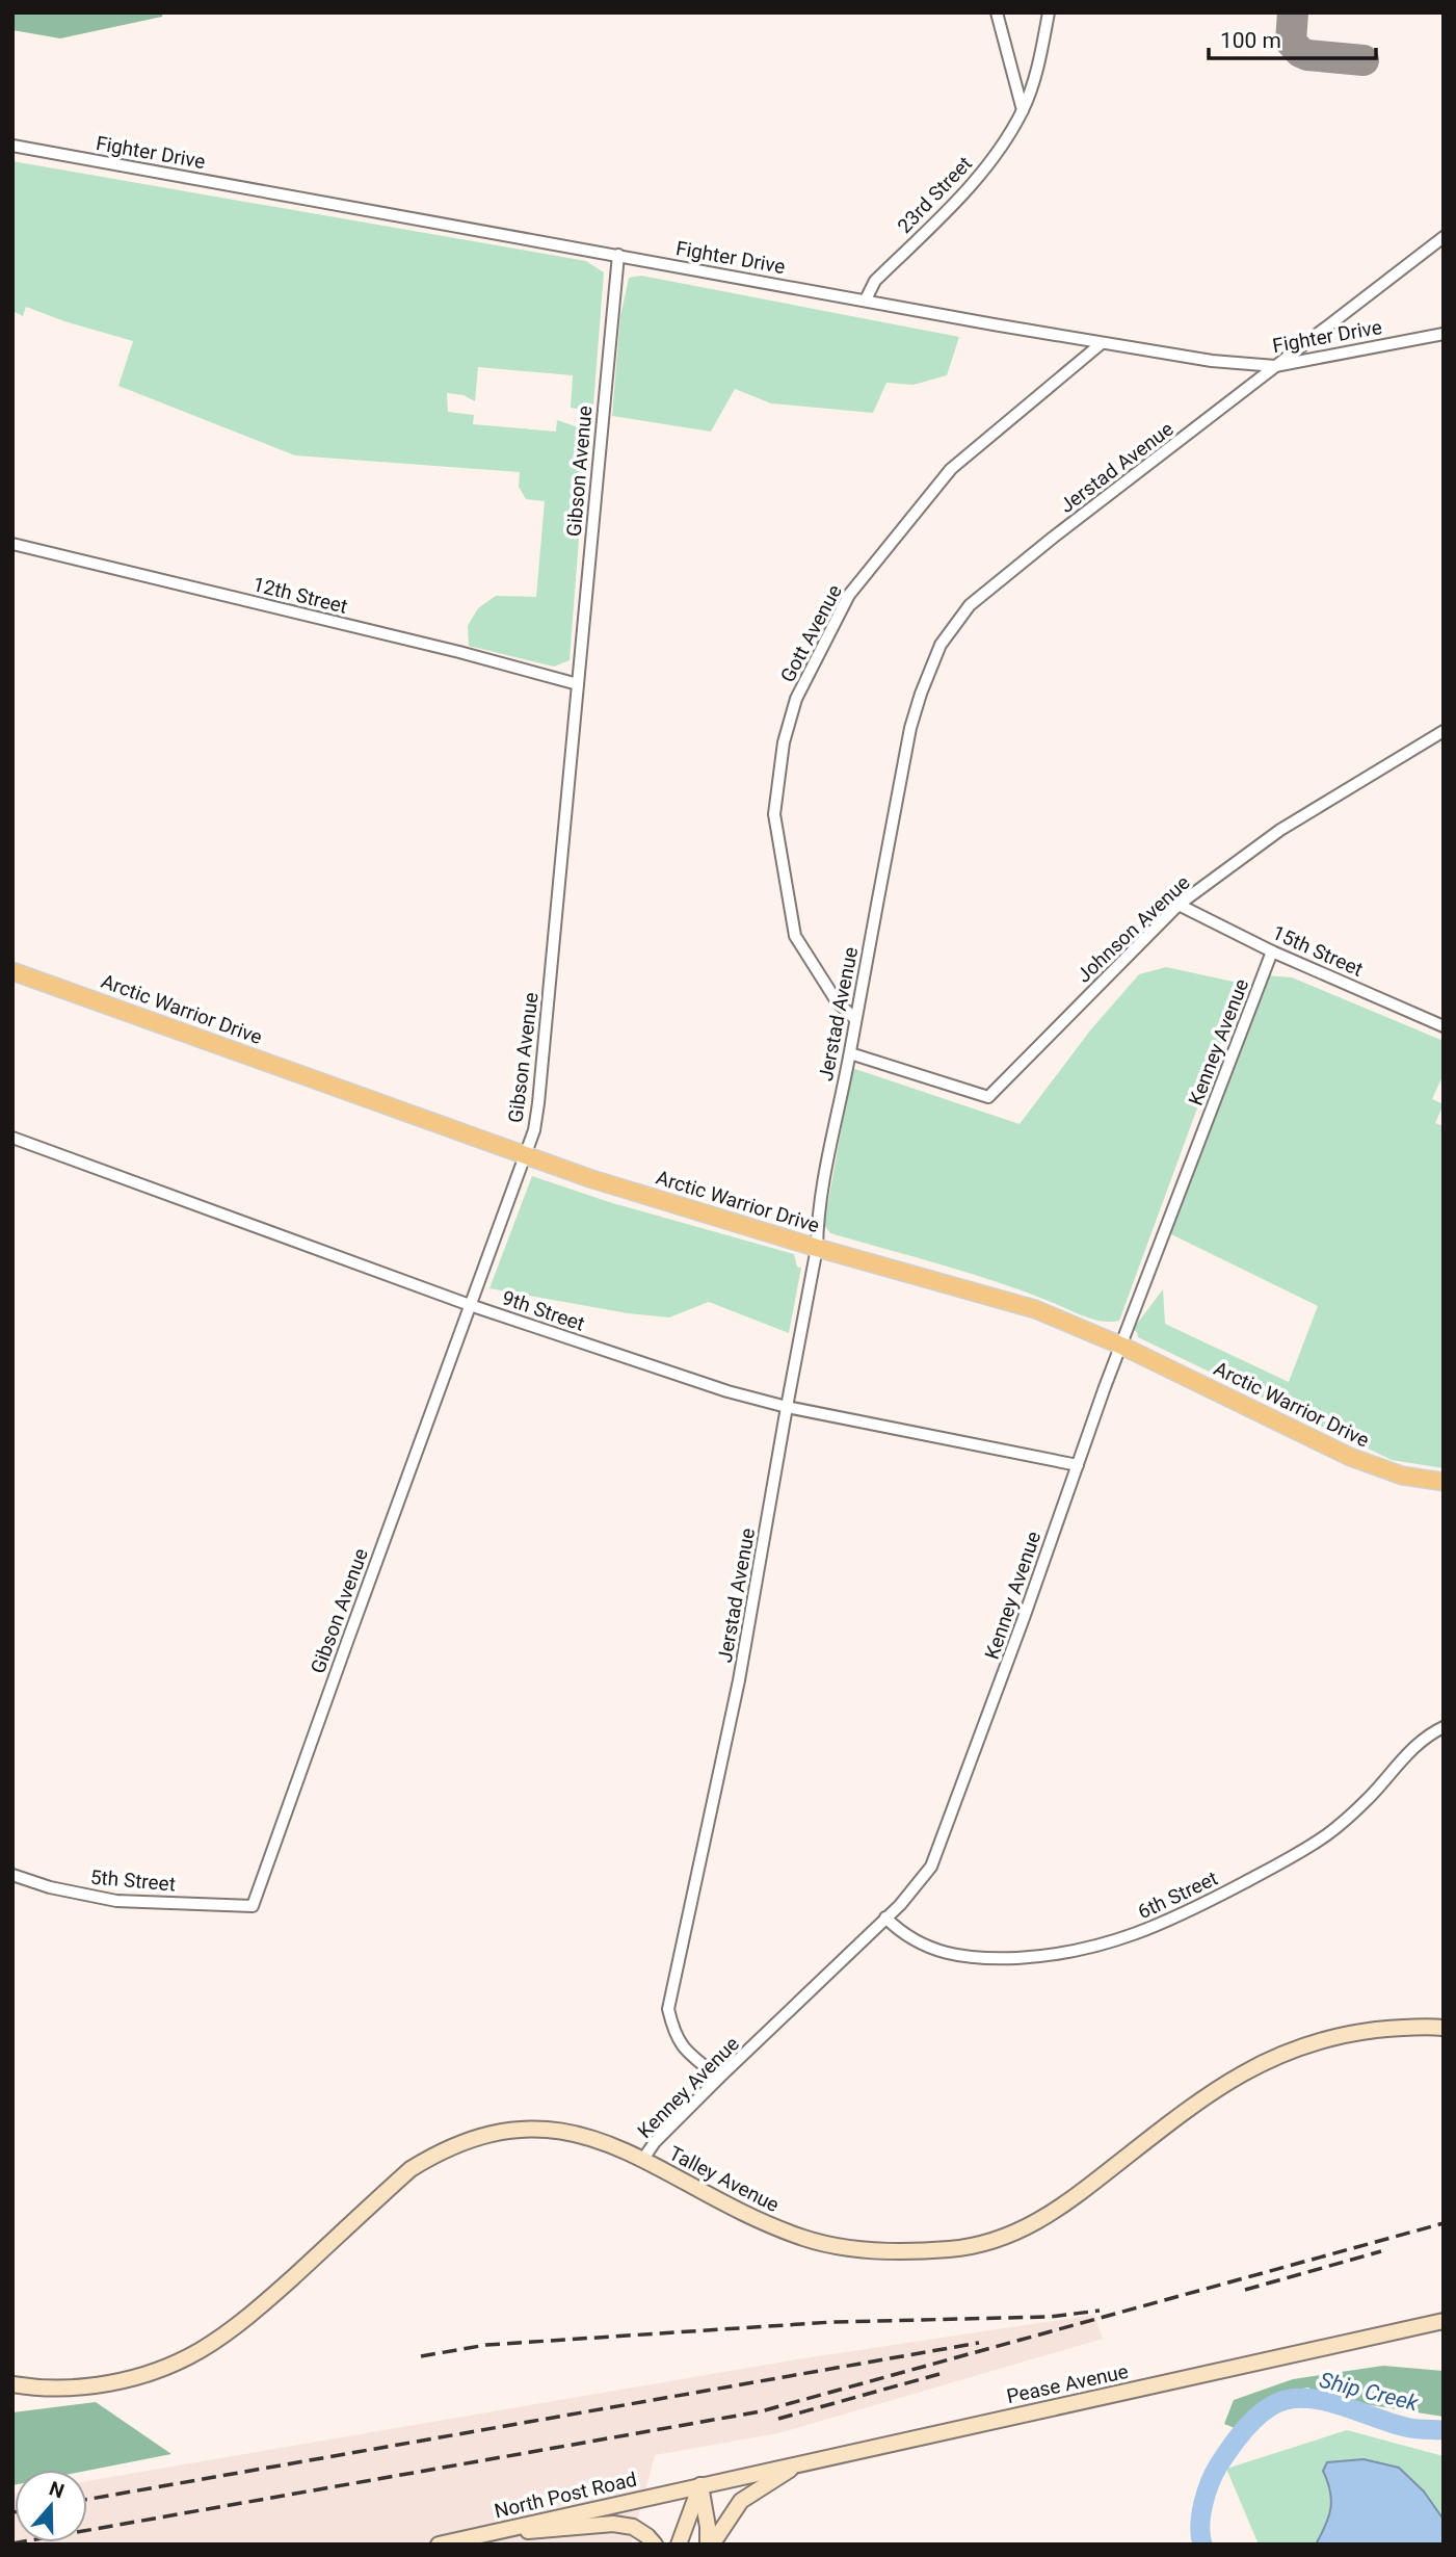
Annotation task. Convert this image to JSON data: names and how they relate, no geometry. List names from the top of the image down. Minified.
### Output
{"streets":{"main road":["Arctic Warrior Drive"],"street":["Fighter Drive","23rd Street","Jerstad Avenue","Gibson Avenue","12th Street","Gott Avenue","Johnson Avenue","15th Street","Kenney Avenue","9th Street","5th Street","6th Street","Talley Avenue","Pease Avenue","North Post Road"]},"crossings":[["Fighter Drive","23rd Street"],["Fighter Drive","Jerstad Avenue"],["Fighter Drive","Gibson Avenue"],["Fighter Drive","Gott Avenue"],["Jerstad Avenue","Gott Avenue"],["Jerstad Avenue","Johnson Avenue"],["Jerstad Avenue","Arctic Warrior Drive"],["Jerstad Avenue","Kenney Avenue"],["Jerstad Avenue","9th Street"],["Gibson Avenue","12th Street"],["Gibson Avenue","Arctic Warrior Drive"],["Gibson Avenue","9th Street"],["Gibson Avenue","5th Street"],["Johnson Avenue","15th Street"],["15th Street","Kenney Avenue"],["Arctic Warrior Drive","Kenney Avenue"],["Kenney Avenue","9th Street"],["Kenney Avenue","6th Street"],["Kenney Avenue","Talley Avenue"],["Pease Avenue","North Post Road"]],"water":["Ship Creek"],"scale_bar":"100 m","north":"top"}
